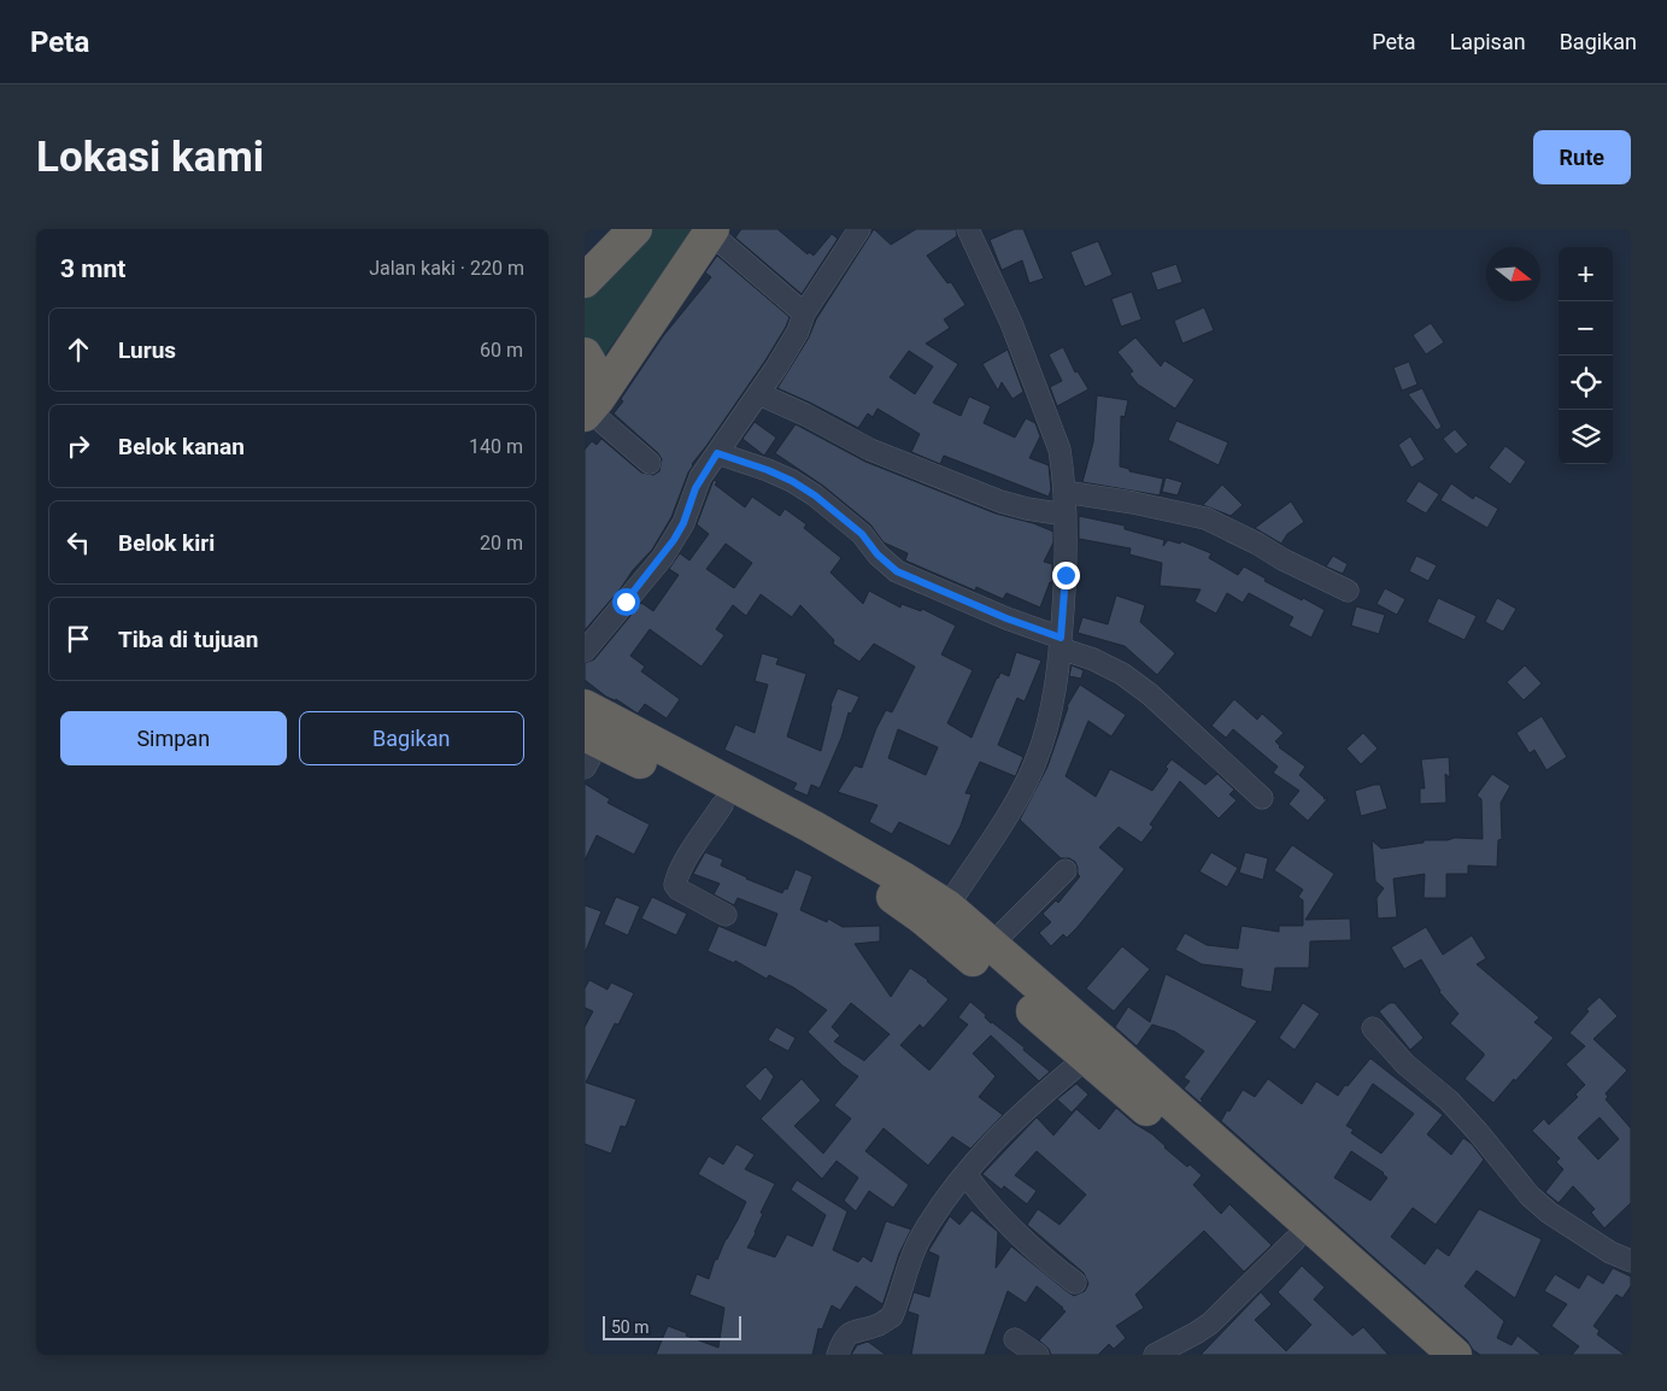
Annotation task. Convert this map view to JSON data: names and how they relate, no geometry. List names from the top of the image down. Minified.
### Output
{"scale_bar":"50 m","north":"right","page":{"header":"Peta","nav":["Peta","Lapisan","Bagikan"],"buttons":["Rute",["Simpan","Bagikan"]],"title":"Lokasi kami","heading":["3 mnt","Jalan kaki · 220 m"],"map_buttons":["+","−"],"list":[["Lurus","60 m"],["Belok kanan","140 m"],["Belok kiri","20 m"],"Tiba di tujuan"],"scale":"50 m"}}
